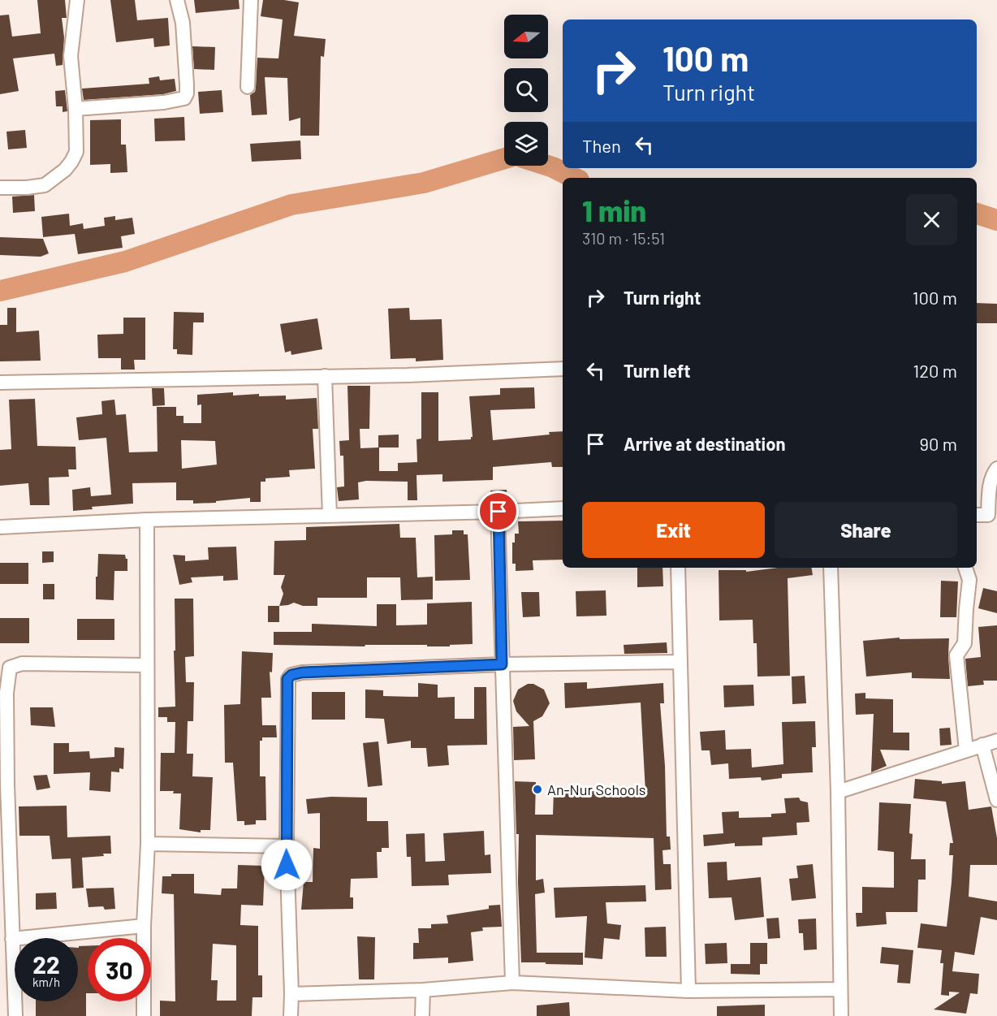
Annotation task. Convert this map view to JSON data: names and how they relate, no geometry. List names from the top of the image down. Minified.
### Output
{"places":["An-Nur Schools"],"north":"left","page":{"turn":["100 m","Turn right"],"then":"Then","heading":["1 min","310 m · 15:51"],"list":[{"name":"Turn right","value":"100 m"},{"name":"Turn left","value":"120 m"},{"name":"Arrive at destination","value":"90 m"}],"buttons":["Exit","Share"],"speed":"22 km/h","limit":"30"}}
